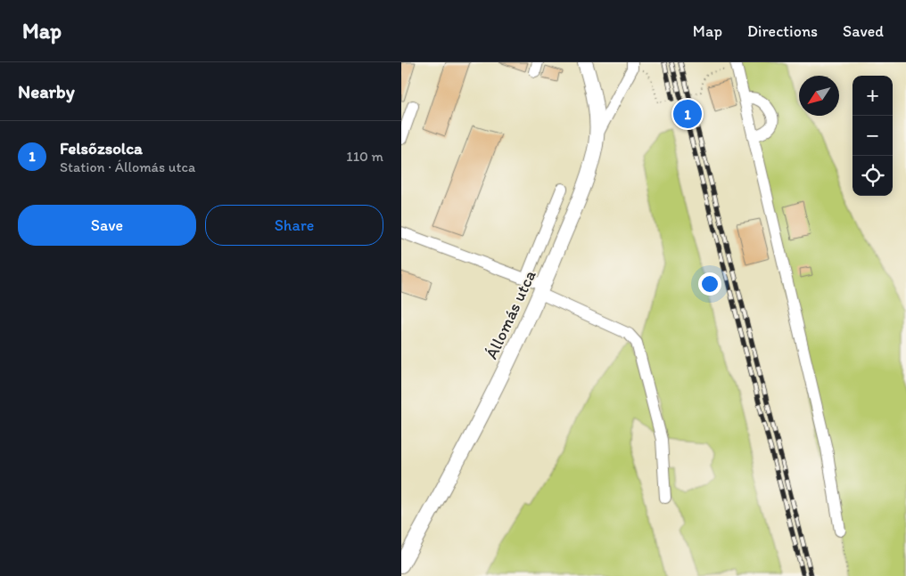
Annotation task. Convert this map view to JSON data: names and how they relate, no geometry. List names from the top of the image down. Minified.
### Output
{"streets":{"main road":["Állomás utca"]},"north":"bottom left","page":{"header":"Map","nav":["Map","Directions","Saved"],"heading":"Nearby","map_buttons":["+","−"],"pins":"1","list":[{"mark":"1","name":"Felsőzsolca","note":"Station · Állomás utca","value":"110 m"}],"buttons":["Save","Share"]}}
